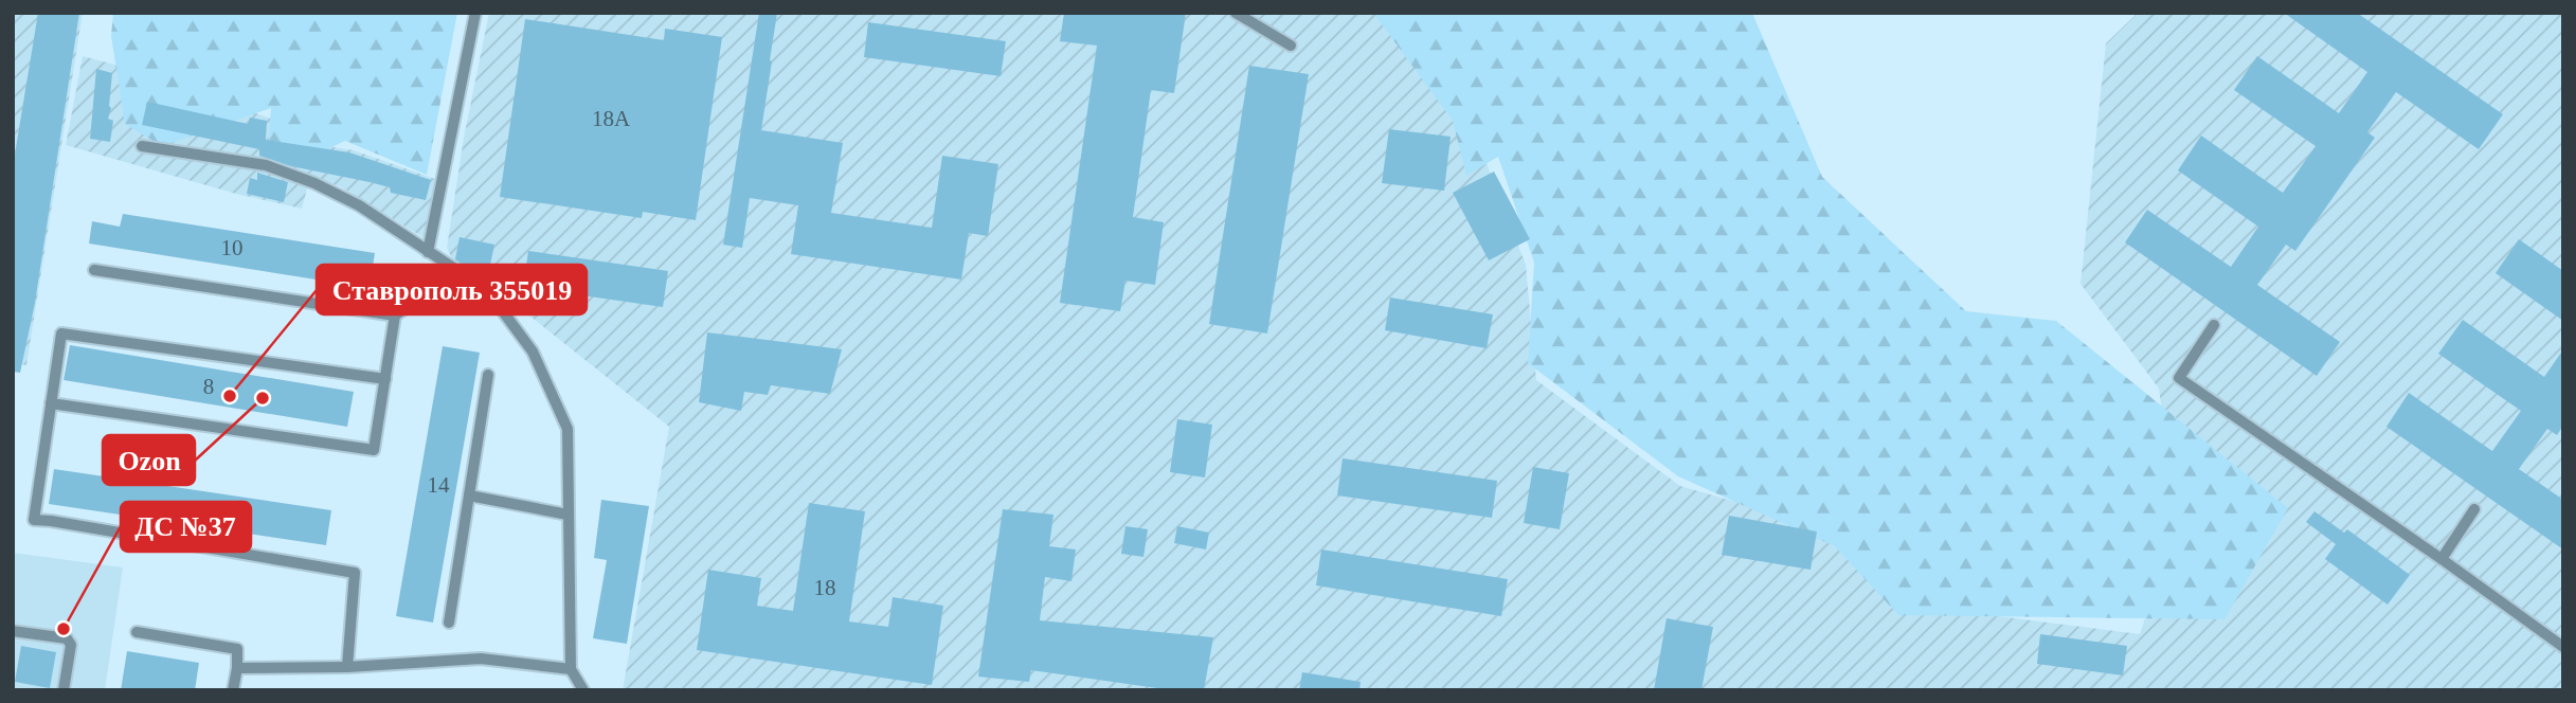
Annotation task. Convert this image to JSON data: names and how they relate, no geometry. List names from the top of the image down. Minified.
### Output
{"places":["Ставрополь 355019","Ozon","ДС №37"],"house_numbers":["18А","10","8","14","18"]}
